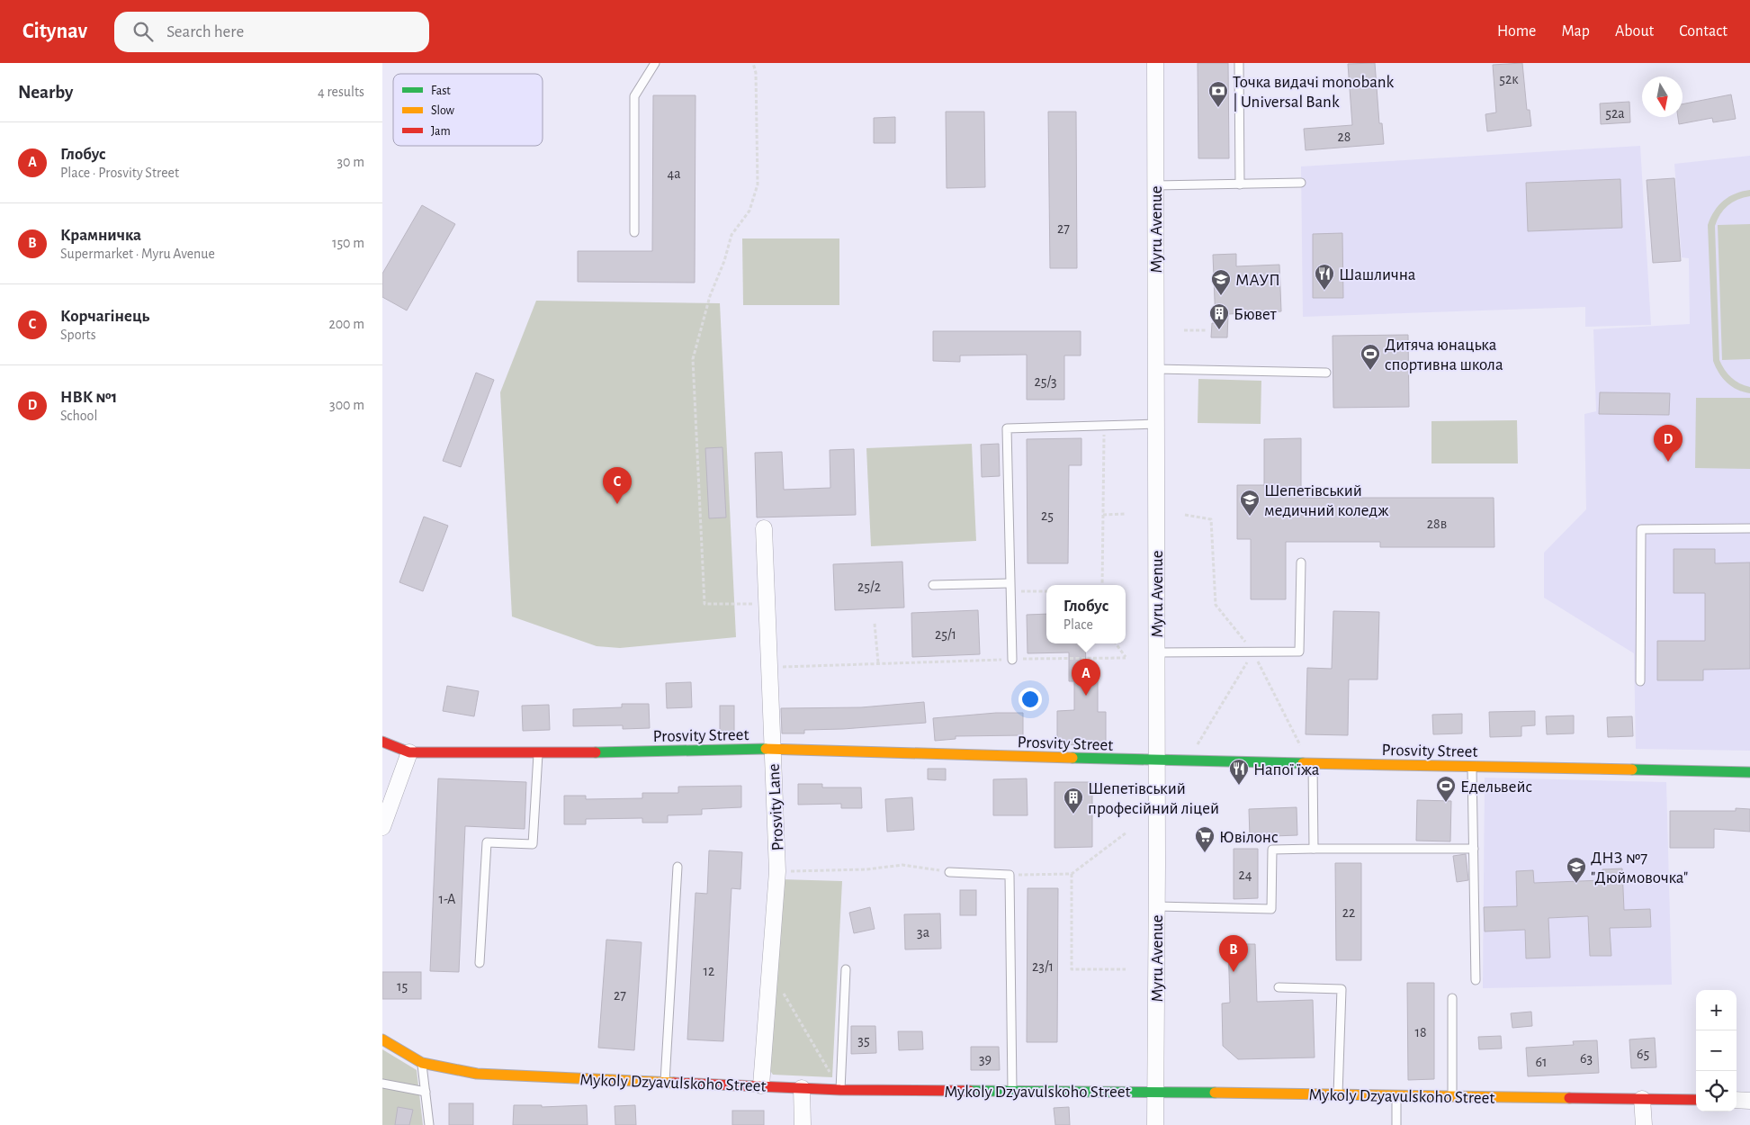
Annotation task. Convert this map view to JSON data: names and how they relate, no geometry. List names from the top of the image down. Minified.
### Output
{"streets":{"street":["Myru Avenue","Prosvity Street","Prosvity Lane","Mykoly Dzyavulskoho Street"]},"crossings":[["Myru Avenue","Prosvity Street"],["Myru Avenue","Mykoly Dzyavulskoho Street"],["Prosvity Street","Prosvity Lane"],["Prosvity Lane","Mykoly Dzyavulskoho Street"]],"places":{"bank":["Точка видачі monobank | Universal Bank"],"restaurant":["Шашлична","Напої їжа"],"school or university":["МАУП","Шепетівський медичний коледж","ДНЗ №7 \"Дюймовочка\""],"building":["Бювет","Шепетівський професійний ліцей"],"sports":["Дитяча юнацька спортивна школа","Едельвейс"],"supermarket":["Ювілонс"]},"house_numbers":["52к","52а","28","4а","27","25/3","25","28в","25/2","25/1","24","1-А","22","3а","23/1","12","15","27","18","35","65","63","39","61"],"legend":["Fast","Slow","Jam"],"north":"bottom","page":{"header":"Citynav","search":"Search here","nav":["Home","Map","About","Contact"],"heading":["Nearby","4 results"],"list":[{"mark":"A","name":"Глобус","note":"Place · Prosvity Street","value":"30 m"},{"mark":"B","name":"Крамничка","note":"Supermarket · Myru Avenue","value":"150 m"},{"mark":"C","name":"Корчагінець","note":"Sports","value":"200 m"},{"mark":"D","name":"НВК №1","note":"School","value":"300 m"}],"pins":["D","C","A","B"],"popup":["Глобус","Place"],"map_buttons":["+","−"]}}
